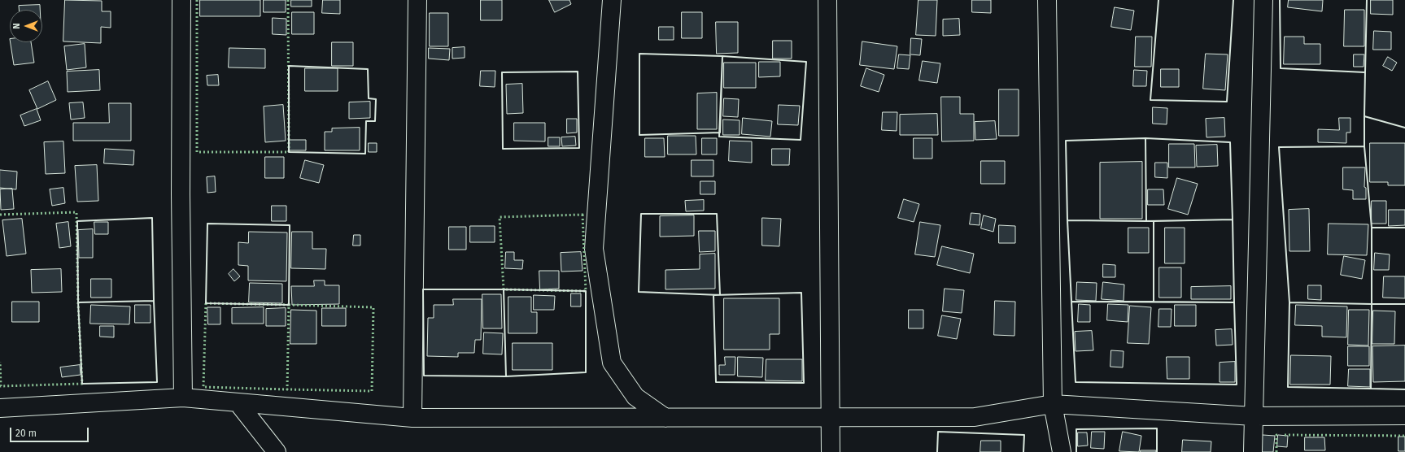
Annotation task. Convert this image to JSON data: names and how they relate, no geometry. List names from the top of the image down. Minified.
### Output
{"scale_bar":"20 m","north":"left"}
